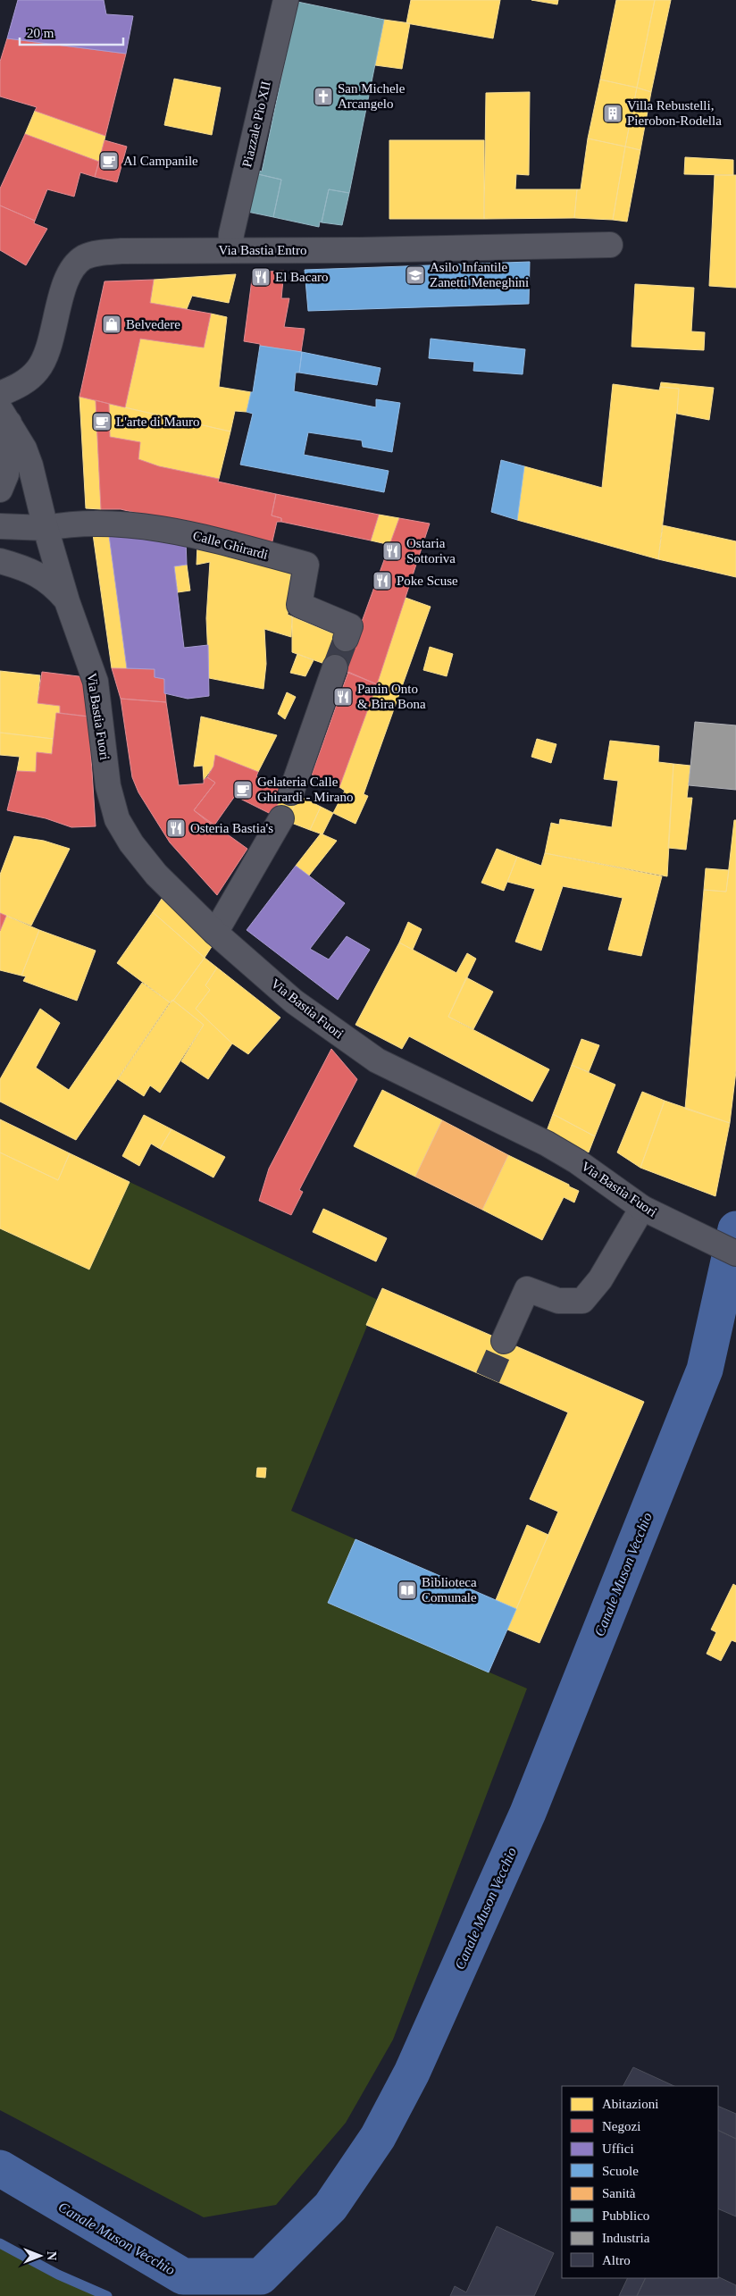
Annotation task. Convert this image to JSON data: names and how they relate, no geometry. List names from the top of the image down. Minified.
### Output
{"streets":{"street":["Piazzale Pio XII","Via Bastia Entro","Calle Ghirardi","Via Bastia Fuori"]},"crossings":[["Piazzale Pio XII","Via Bastia Entro"],["Calle Ghirardi","Via Bastia Fuori"]],"water":["Canale Muson Vecchio"],"places":{"church":["San Michele Arcangelo"],"building":["Villa Rebustelli, Pierobon-Rodella"],"cafe":["Al Campanile","L'arte di Mauro","Gelateria Calle Ghirardi - Mirano"],"school or university":["Asilo Infantile Zanetti Meneghini"],"restaurant":["El Bacaro","Ostaria Sottoriva","Poke Scuse","Panin Onto & Bira Bona","Osteria Bastia's"],"shop":["Belvedere"],"library":["Biblioteca Comunale"]},"legend":["Abitazioni","Negozi","Uffici","Scuole","Sanità","Pubblico","Industria","Altro"],"scale_bar":"20 m","north":"right"}
